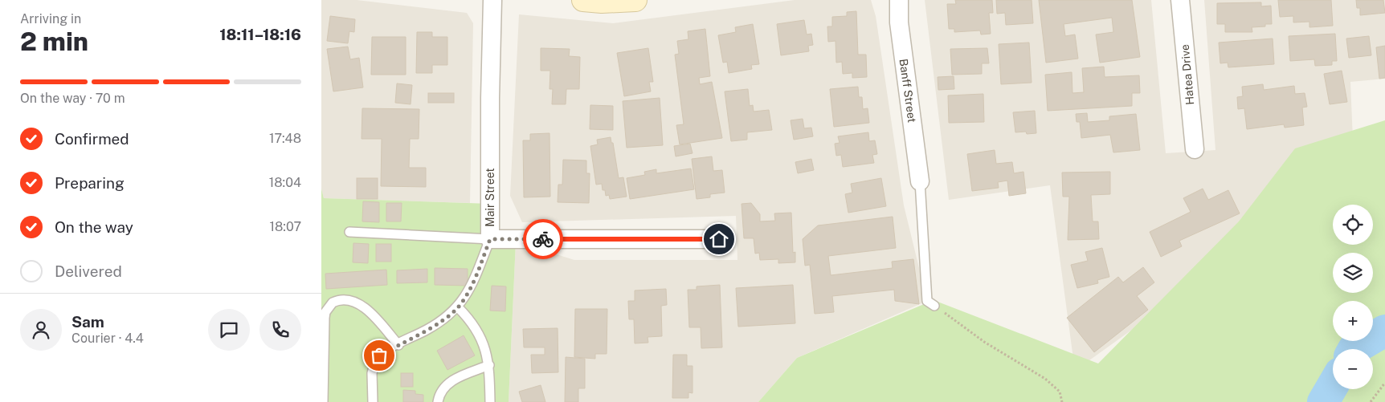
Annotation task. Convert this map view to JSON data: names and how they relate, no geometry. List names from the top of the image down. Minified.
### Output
{"streets":{"street":["Hatea Drive","Banff Street","Mair Street"]},"page":{"heading":["2 min","Arriving in","18:11–18:16"],"panel":["Sam","Courier · 4.4"],"bar":"On the way · 70 m","list":[["Confirmed","17:48"],["Preparing","18:04"],["On the way","18:07"],"Delivered"],"map_buttons":["+","−"]}}
